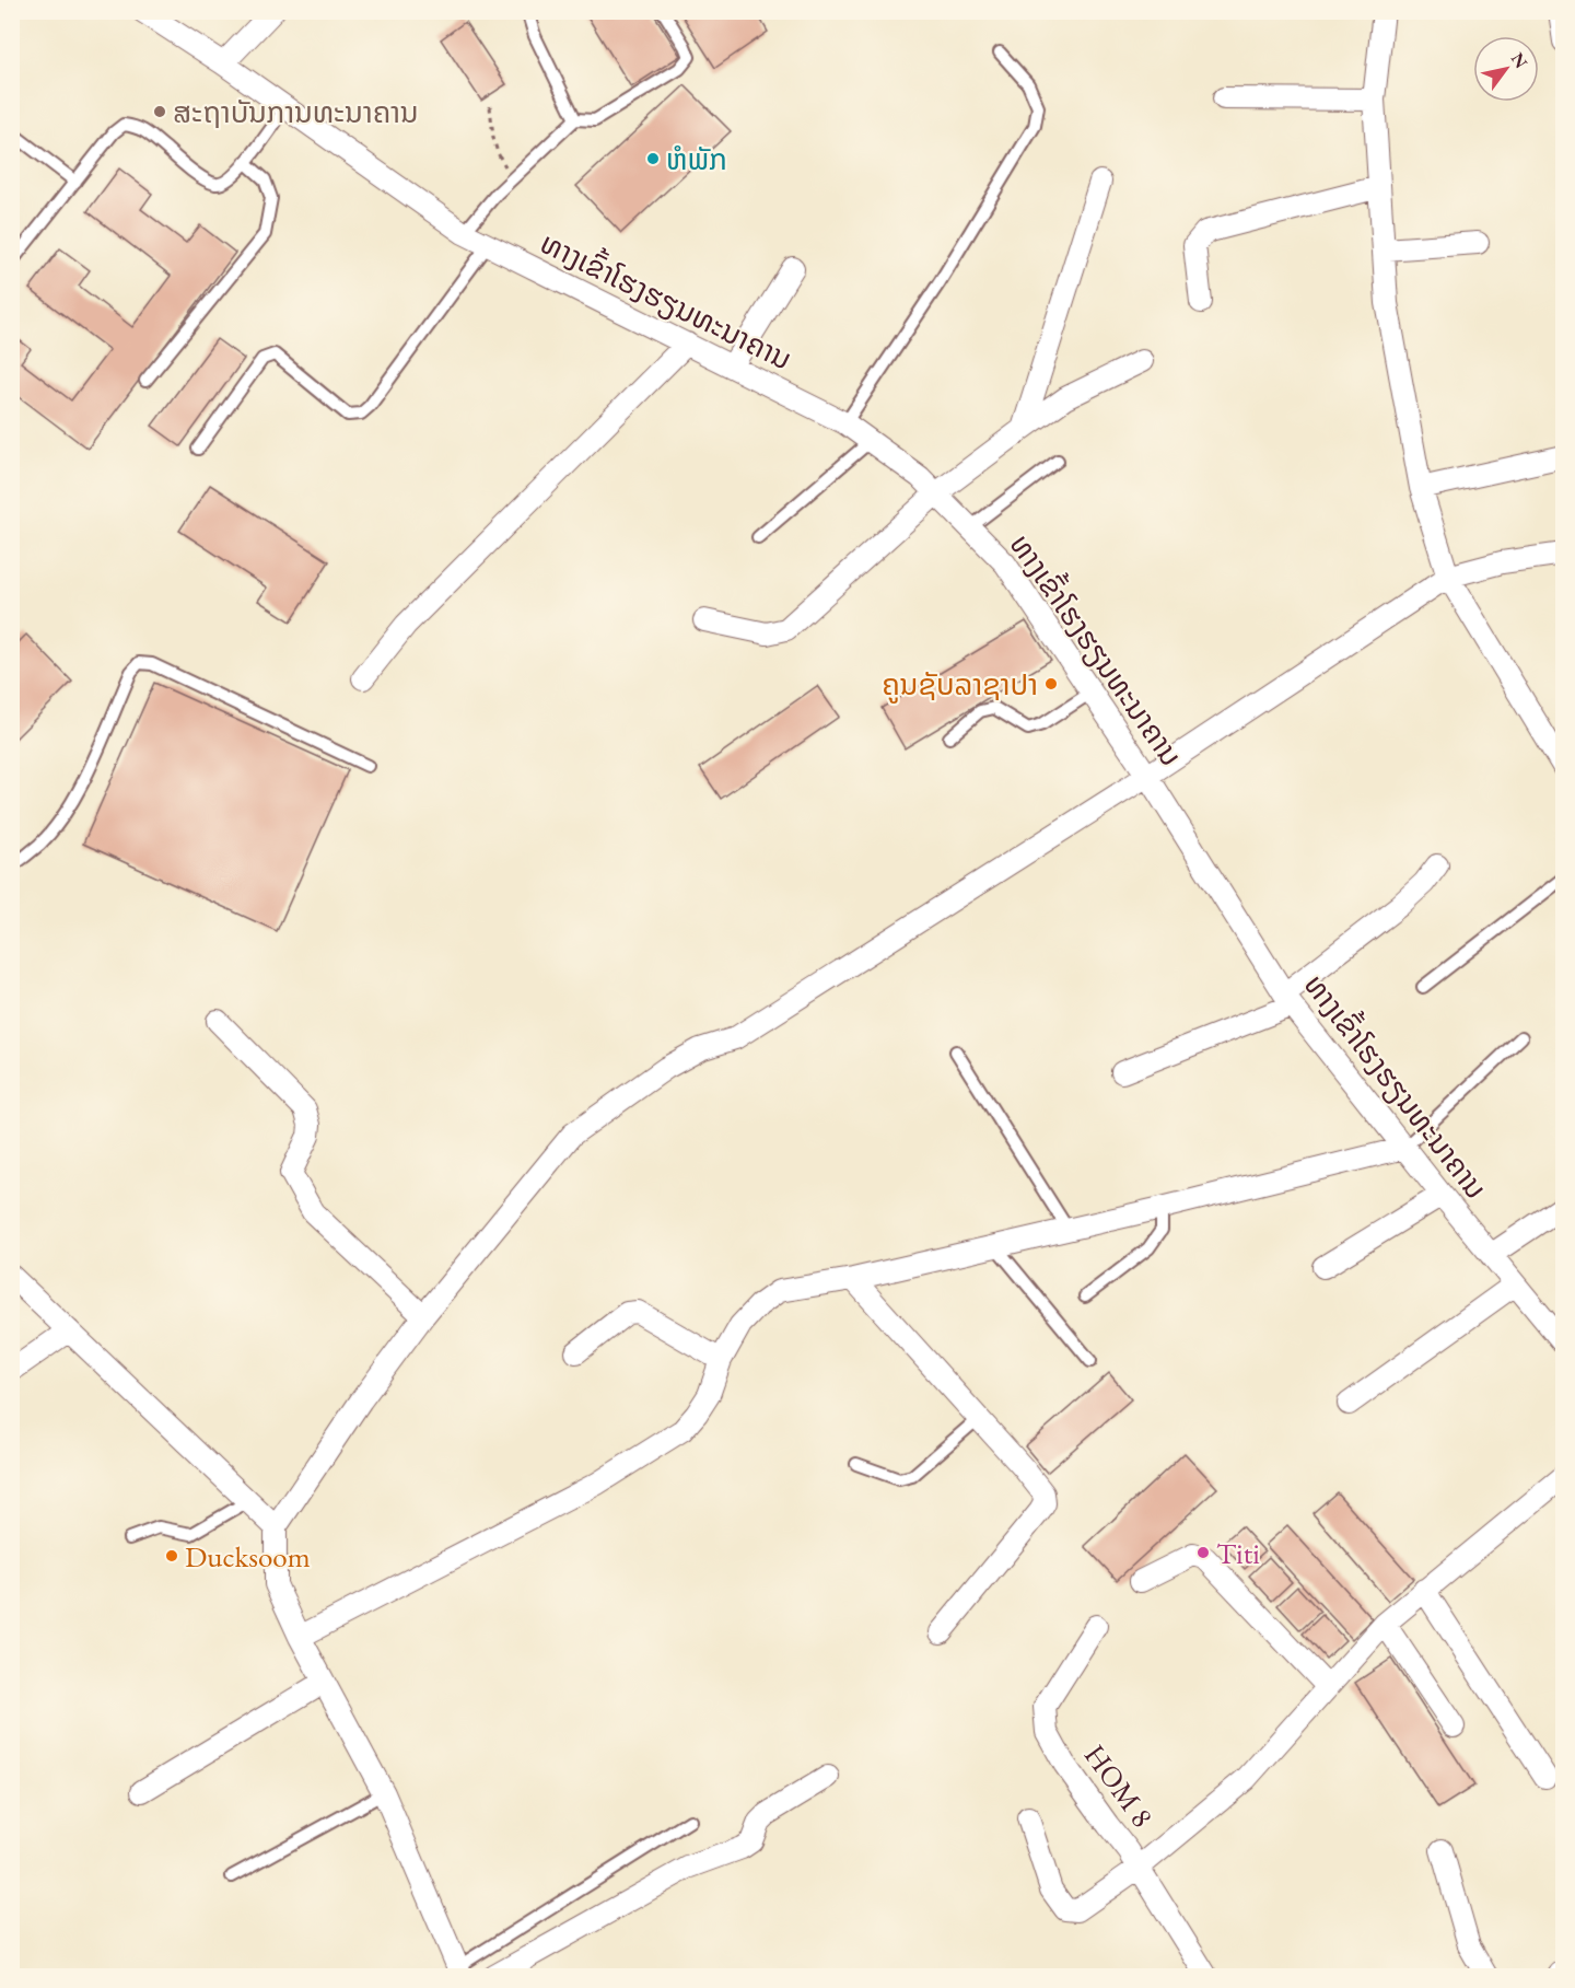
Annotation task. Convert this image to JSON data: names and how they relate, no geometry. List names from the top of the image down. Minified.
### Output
{"streets":{"street":["ທາງເຂົ້າໂຮງຮຽນທະນາຄານ","HOM 8"]},"places":["ສະຖາບັນການທະນາຄານ","ຫໍພັກ","ຄູນຊັບລາຊາປາ","Titi","Ducksoom"],"north":"top right"}
